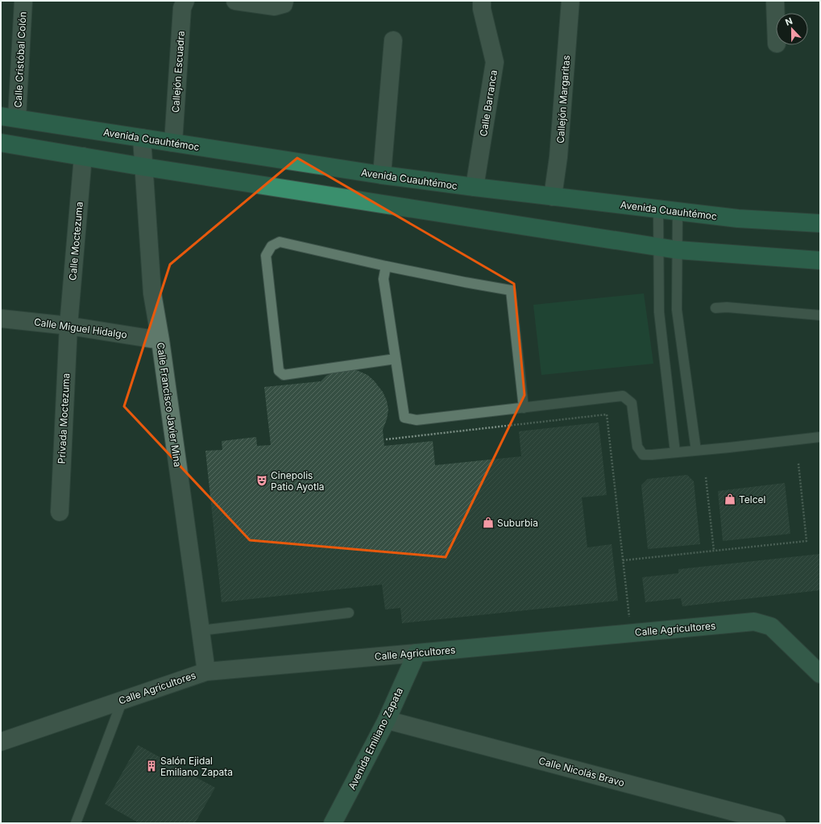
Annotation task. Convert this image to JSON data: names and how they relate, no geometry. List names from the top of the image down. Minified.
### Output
{"streets":{"main road":["Avenida Cuauhtémoc"],"street":["Calle Cristóbal Colón","Callejón Escuadra","Callejón Margaritas","Calle Barranca","Calle Moctezuma","Calle Miguel Hidalgo","Calle Francisco Javier Mina","Privada Moctezuma","Calle Agricultores","Avenida Emiliano Zapata","Calle Nicolás Bravo"]},"crossings":[["Calle Cristóbal Colón","Avenida Cuauhtémoc"],["Callejón Escuadra","Avenida Cuauhtémoc"],["Callejón Margaritas","Avenida Cuauhtémoc"],["Calle Barranca","Avenida Cuauhtémoc"],["Avenida Cuauhtémoc","Calle Francisco Javier Mina"],["Calle Moctezuma","Calle Miguel Hidalgo"],["Calle Moctezuma","Privada Moctezuma"],["Calle Miguel Hidalgo","Calle Francisco Javier Mina"],["Calle Miguel Hidalgo","Privada Moctezuma"],["Calle Francisco Javier Mina","Calle Agricultores"],["Calle Agricultores","Avenida Emiliano Zapata"],["Avenida Emiliano Zapata","Calle Nicolás Bravo"]],"places":{"theatre":["Cinepolis Patio Ayotla"],"shop":["Telcel","Suburbia"],"building":["Salón Ejidal Emiliano Zapata"]},"north":"top"}
